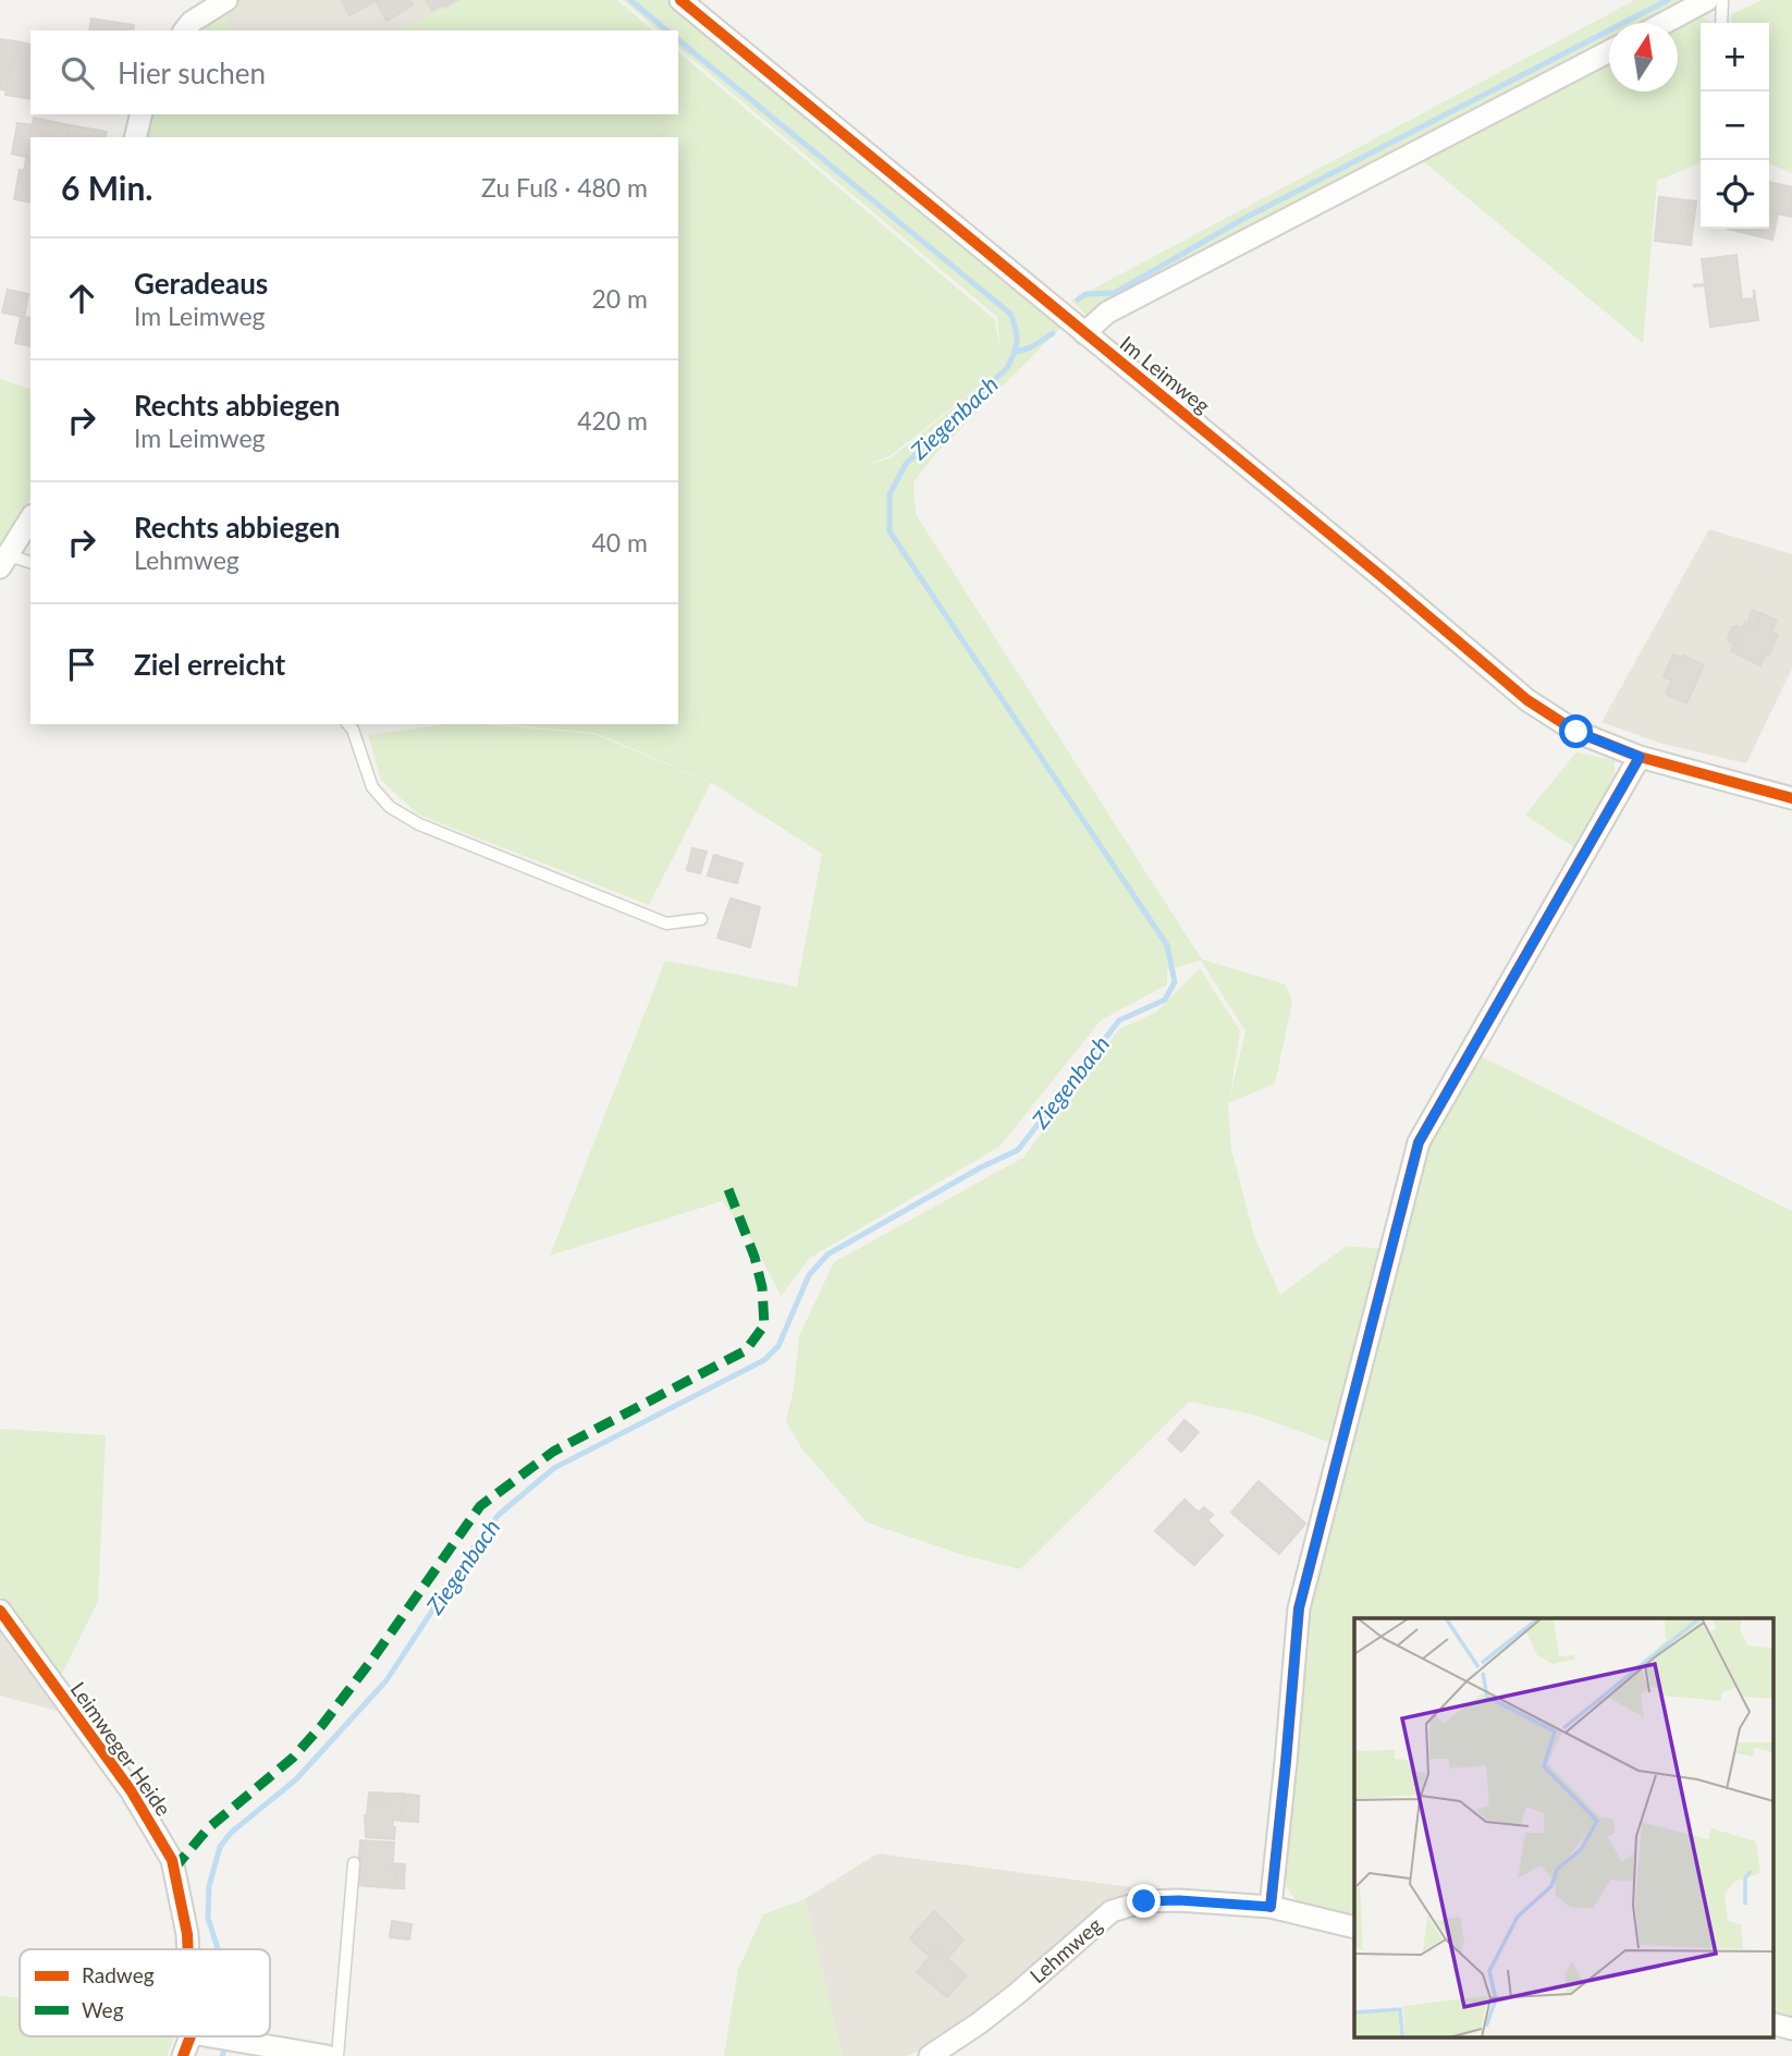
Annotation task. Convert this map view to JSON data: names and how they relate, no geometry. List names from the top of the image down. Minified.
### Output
{"streets":{"street":["Im Leimweg","Leimweger Heide","Lehmweg"]},"water":["Ziegenbach"],"legend":["Radweg","Weg"],"north":"top","page":{"map_buttons":["+","−"],"search":"Hier suchen","heading":["6 Min.","Zu Fuß · 480 m"],"list":[["Geradeaus","Im Leimweg","20 m"],["Rechts abbiegen","Im Leimweg","420 m"],["Rechts abbiegen","Lehmweg","40 m"],"Ziel erreicht"]}}
